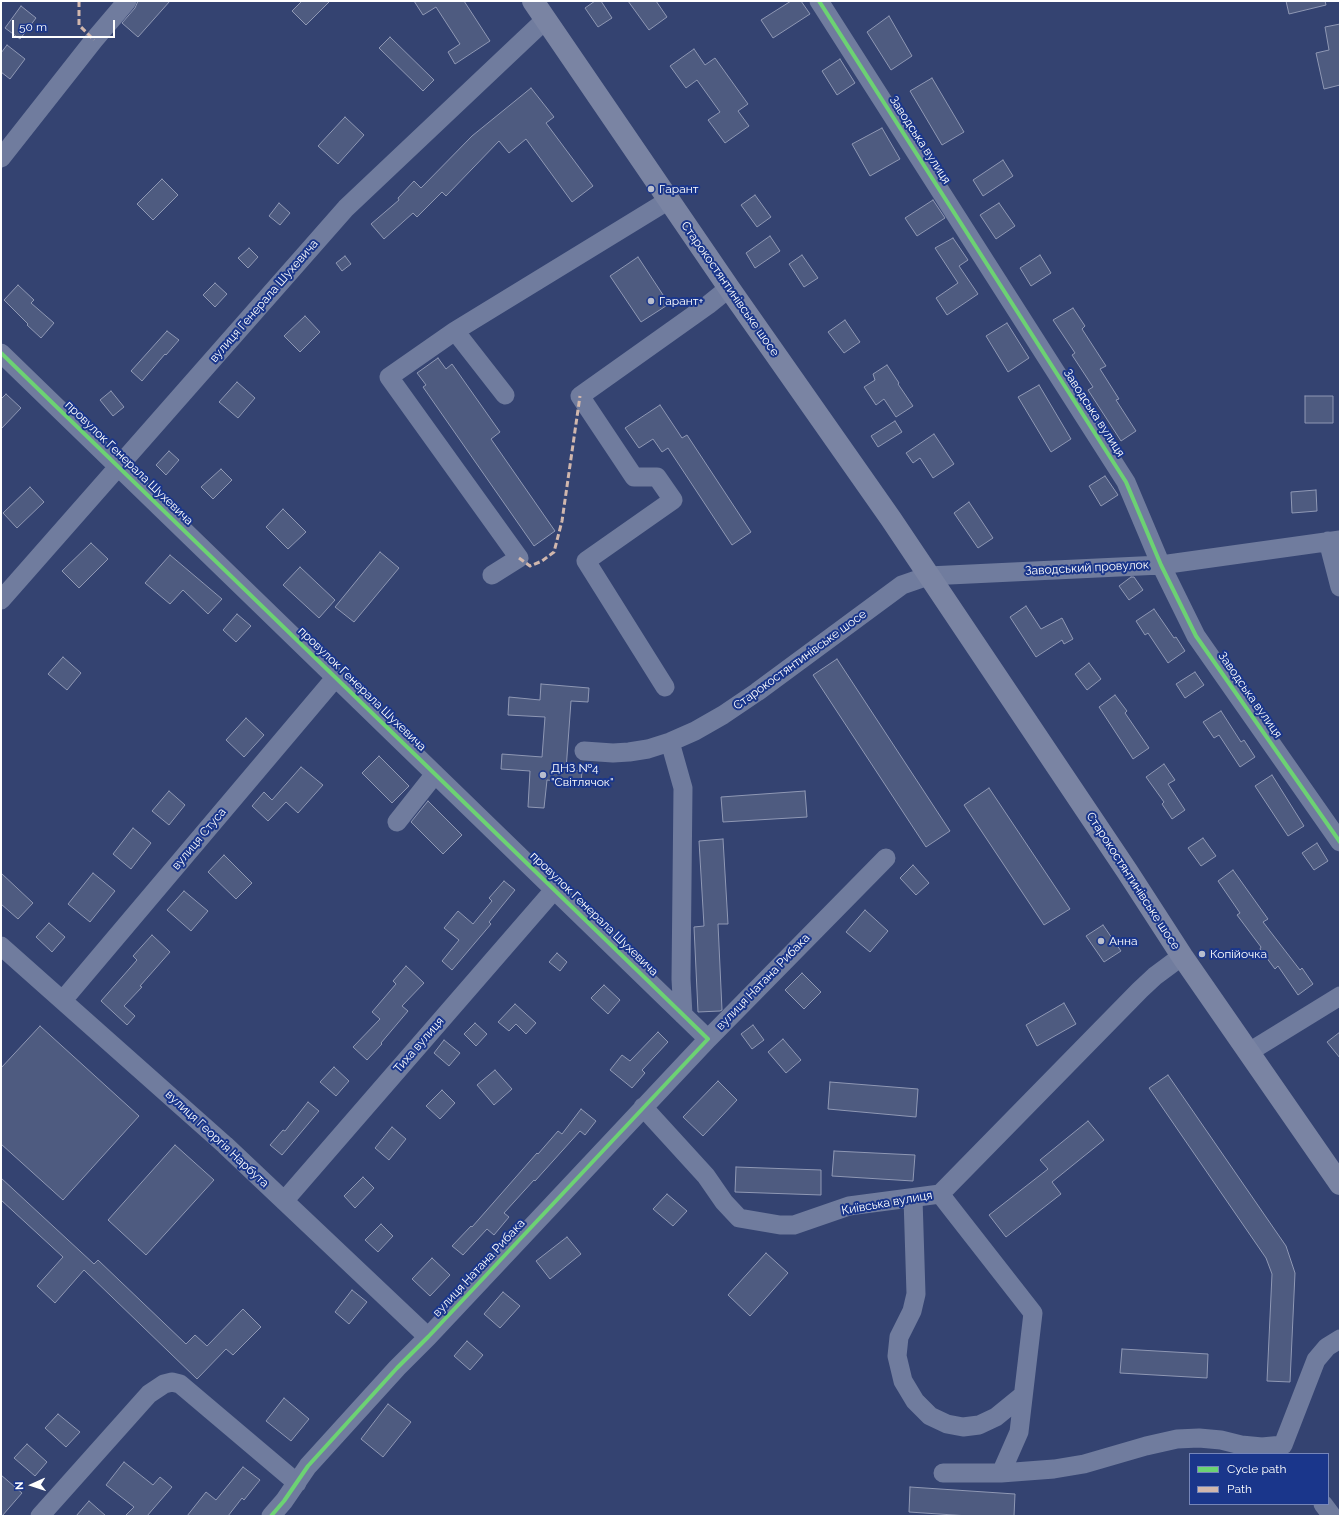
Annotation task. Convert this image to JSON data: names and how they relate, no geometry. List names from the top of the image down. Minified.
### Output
{"streets":{"main road":["Старокостянтинівське шосе"],"street":["Заводська вулиця","вулиця Генерала Шухевича","провулок Генерала Шухевича","Заводський провулок","вулиця Стуса","вулиця Натана Рибака","Тиха вулиця","вулиця Георгія Нарбута","Київська вулиця"]},"crossings":[["Заводська вулиця","Заводський провулок"],["Старокостянтинівське шосе","вулиця Генерала Шухевича"],["Старокостянтинівське шосе","Заводський провулок"],["Старокостянтинівське шосе","Київська вулиця"],["вулиця Генерала Шухевича","провулок Генерала Шухевича"],["провулок Генерала Шухевича","вулиця Стуса"],["провулок Генерала Шухевича","вулиця Натана Рибака"],["провулок Генерала Шухевича","Тиха вулиця"],["вулиця Стуса","вулиця Георгія Нарбута"],["вулиця Натана Рибака","вулиця Георгія Нарбута"],["вулиця Натана Рибака","Київська вулиця"],["Тиха вулиця","вулиця Георгія Нарбута"]],"places":["Гарант","Гарант+","ДНЗ №4 \"Світлячок\"","Анна","Копійочка"],"legend":["Cycle path","Path"],"scale_bar":"50 m","north":"left"}
